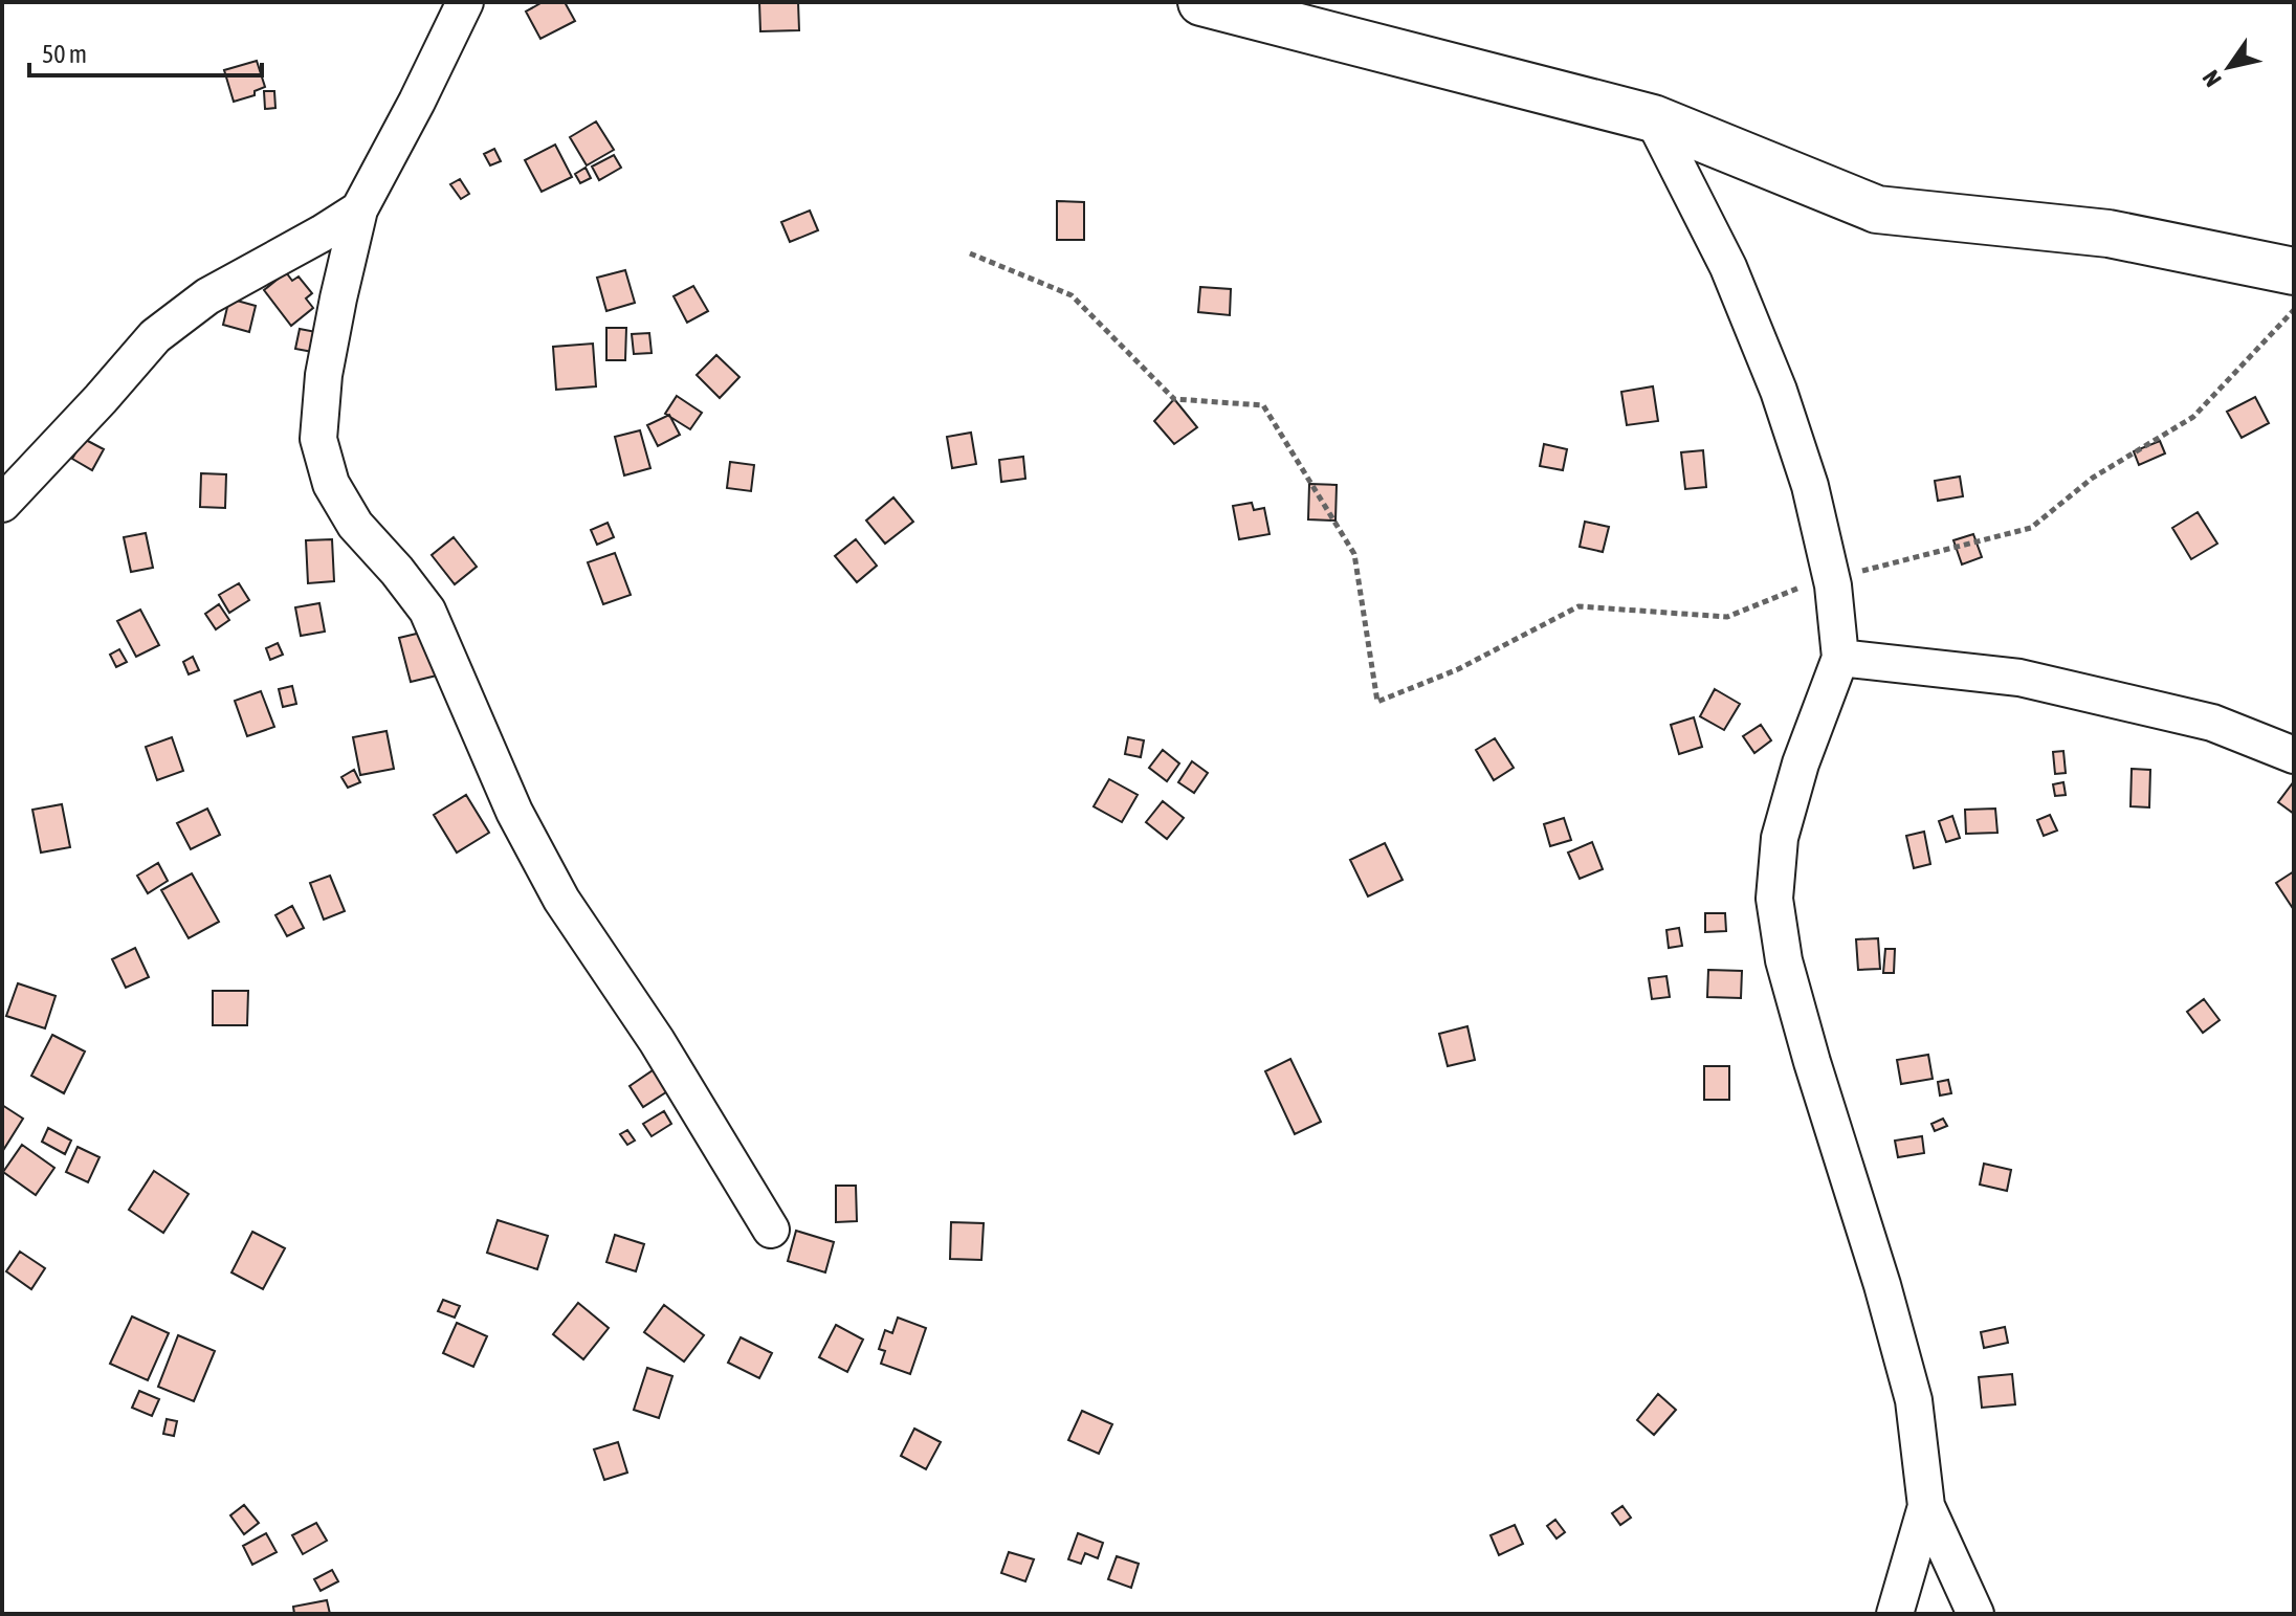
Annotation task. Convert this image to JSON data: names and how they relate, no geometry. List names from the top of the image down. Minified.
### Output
{"scale_bar":"50 m","north":"bottom left"}
